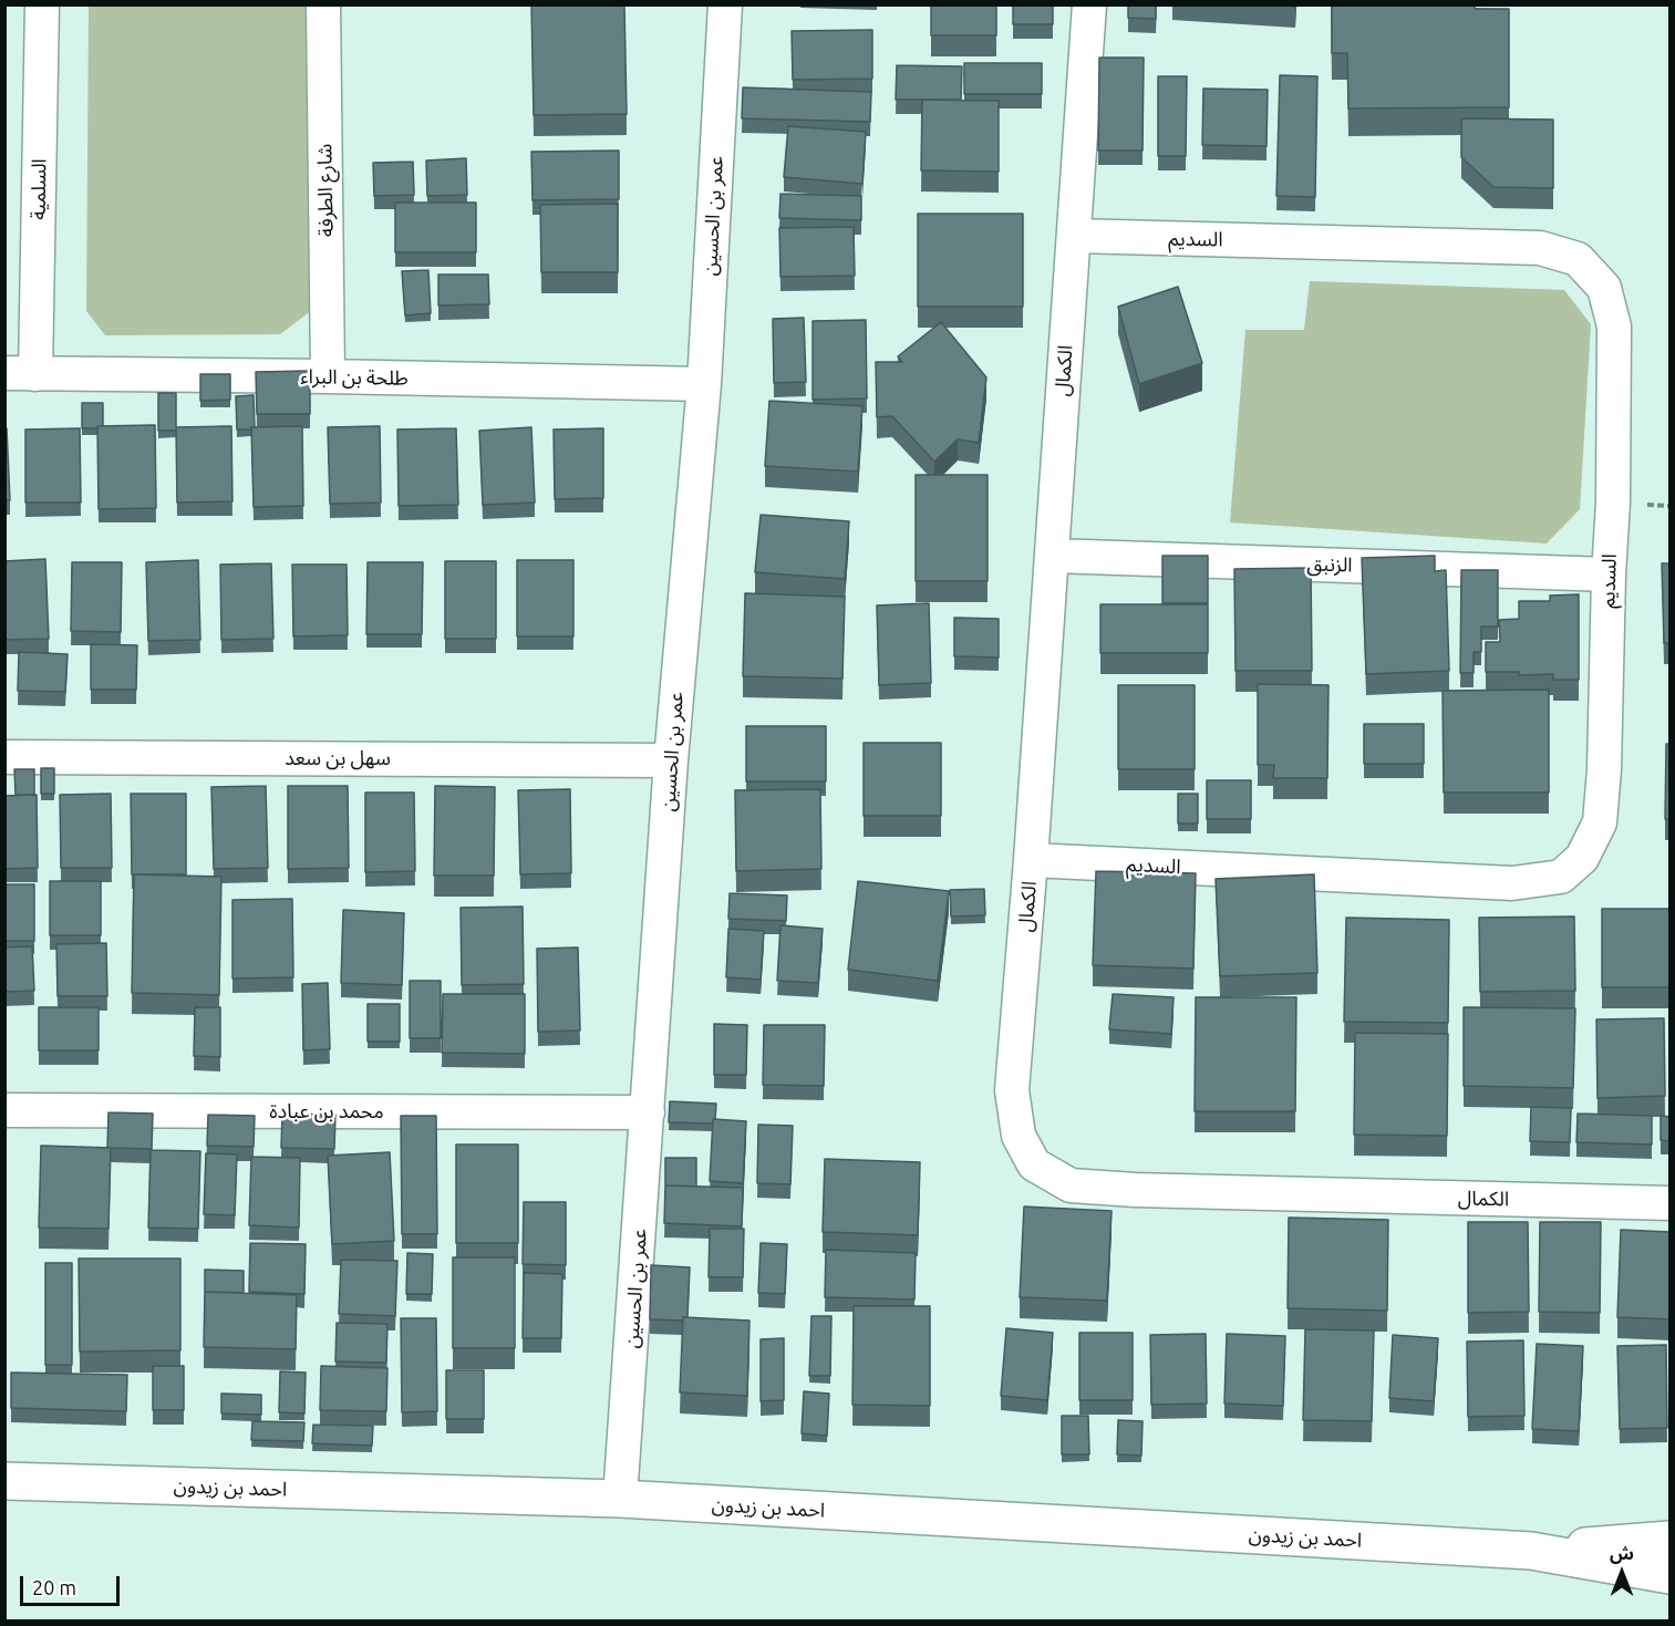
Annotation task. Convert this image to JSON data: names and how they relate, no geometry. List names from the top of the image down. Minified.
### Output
{"streets":{"street":["السلمية","شارع الطرفة","عمر بن الحسين","السديم","الكمال","طلحة بن البراء","الزنبق","سهل بن سعد","محمد بن عبادة","احمد بن زيدون"]},"crossings":[["السلمية","طلحة بن البراء"],["شارع الطرفة","طلحة بن البراء"],["عمر بن الحسين","طلحة بن البراء"],["عمر بن الحسين","سهل بن سعد"],["عمر بن الحسين","محمد بن عبادة"],["عمر بن الحسين","احمد بن زيدون"],["السديم","الكمال"],["السديم","الزنبق"],["الكمال","الزنبق"]],"scale_bar":"20 m","north":"top"}
